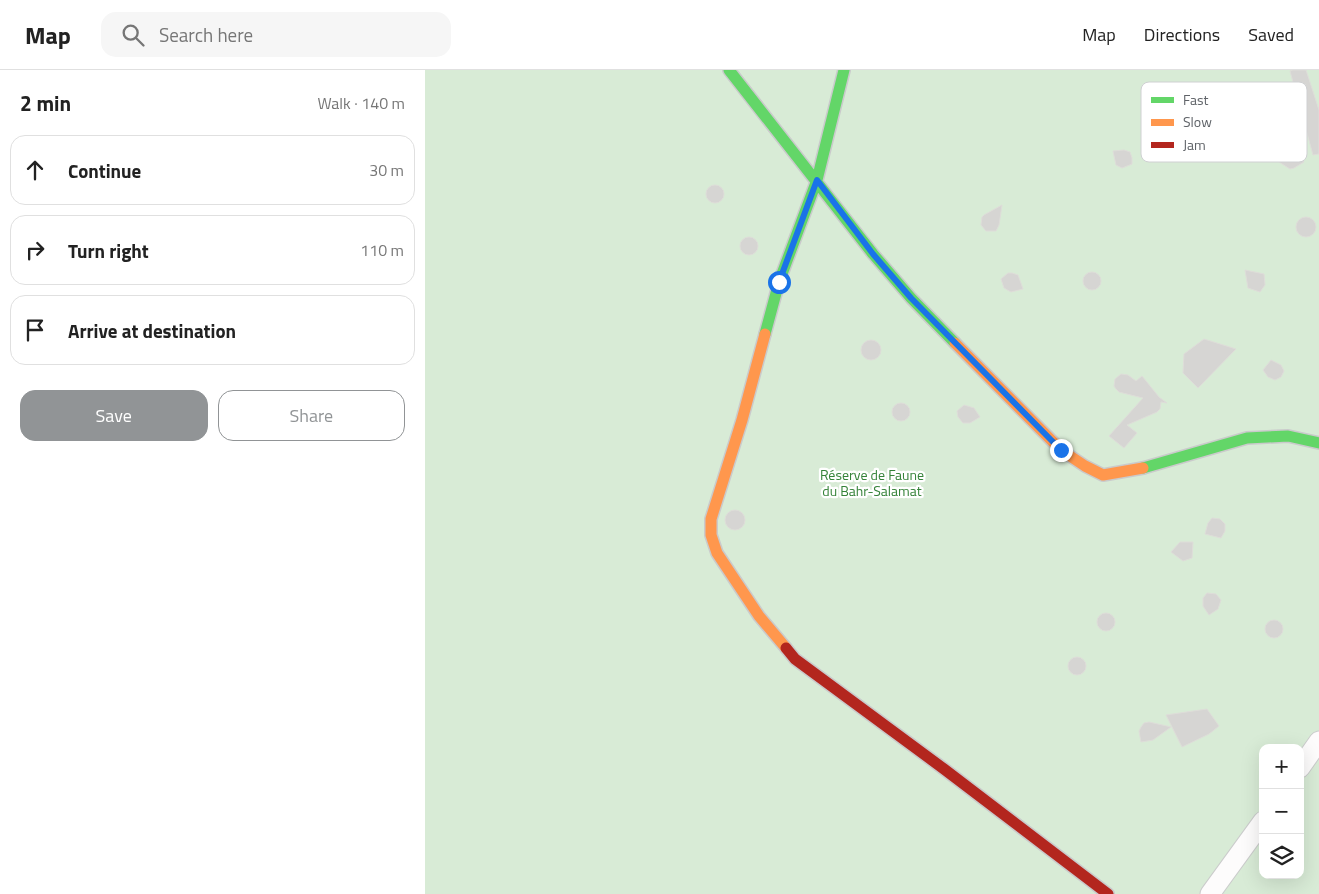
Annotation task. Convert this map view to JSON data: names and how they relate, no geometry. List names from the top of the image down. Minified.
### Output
{"parks":["Réserve de Faune du Bahr-Salamat"],"legend":["Fast","Slow","Jam"],"page":{"header":"Map","search":"Search here","nav":["Map","Directions","Saved"],"heading":["2 min","Walk · 140 m"],"list":[["Continue","30 m"],["Turn right","110 m"],"Arrive at destination"],"buttons":["Save","Share"],"map_buttons":["+","−"]}}
